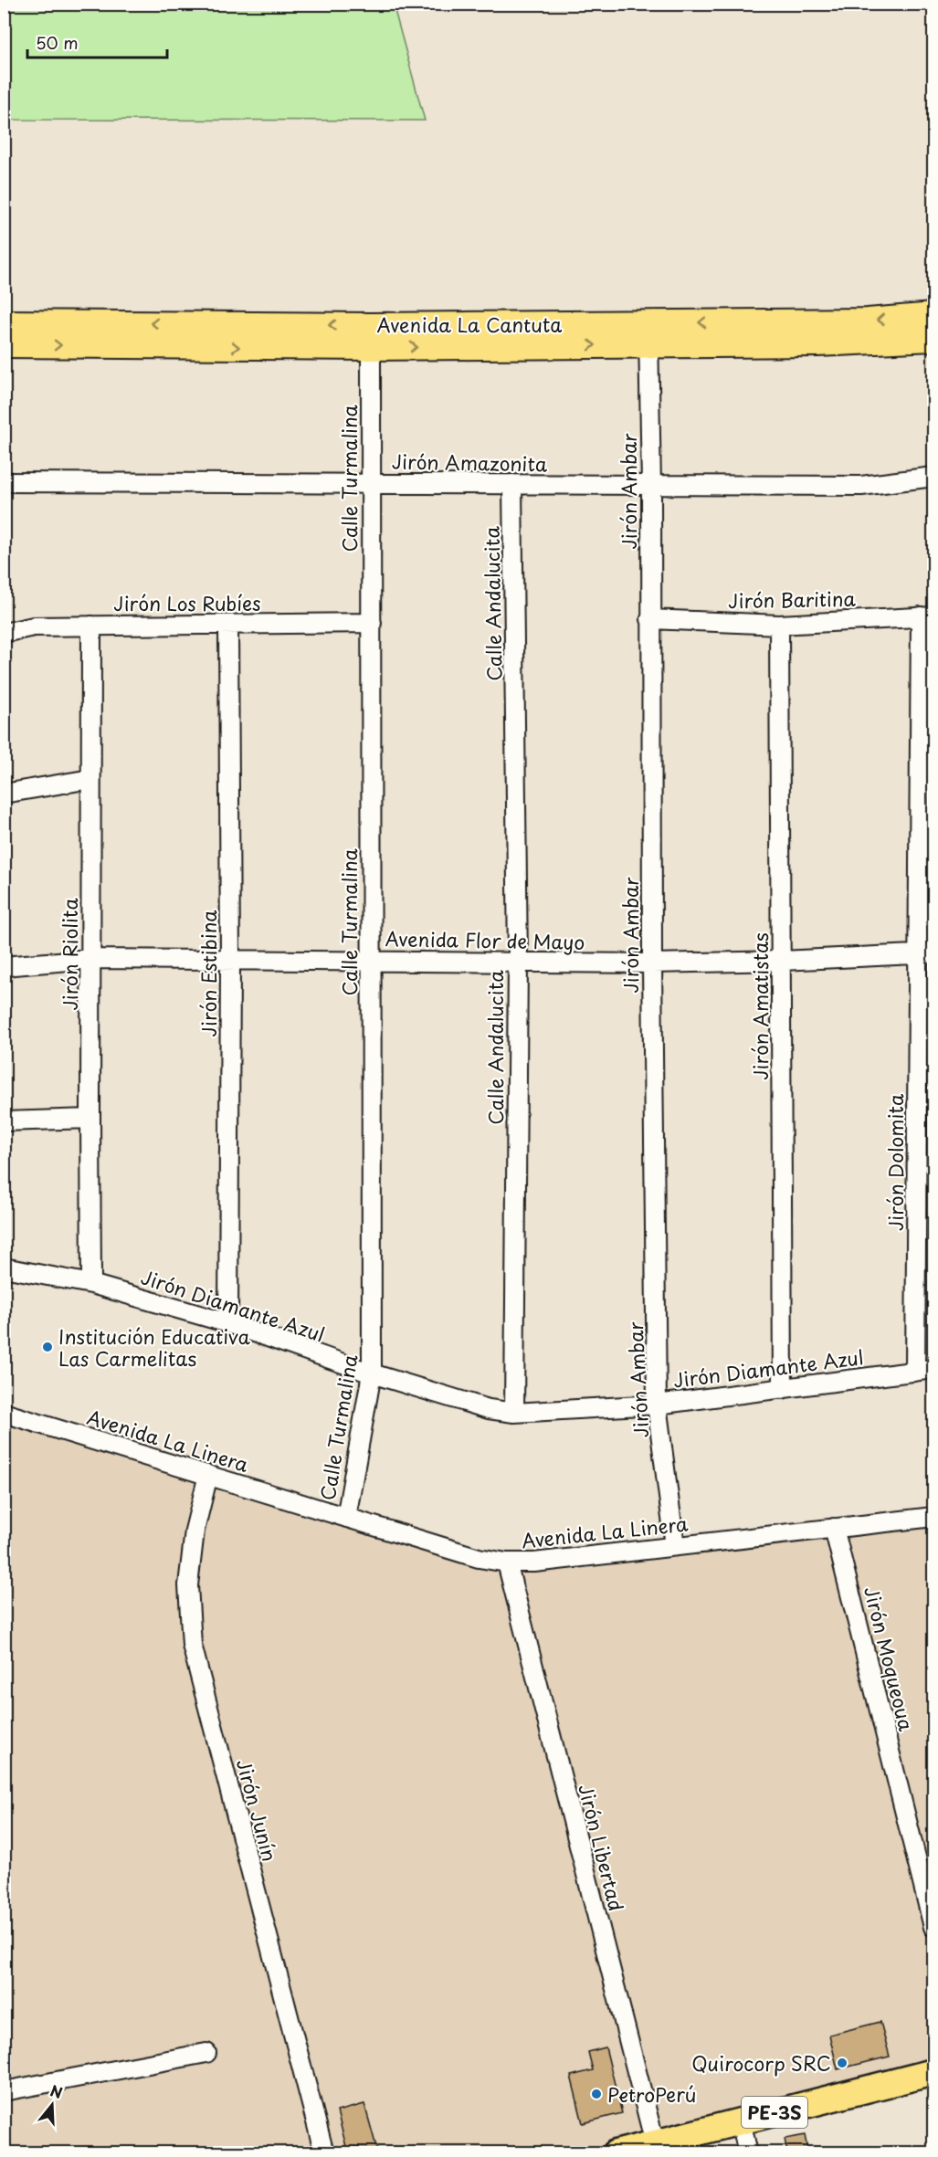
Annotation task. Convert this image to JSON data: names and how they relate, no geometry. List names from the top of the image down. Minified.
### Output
{"streets":{"highway":["PE-3S"],"main road":["Avenida La Cantuta"],"street":["Jirón Amazonita","Calle Turmalina","Jirón Ambar","Jirón Baritina","Jirón Los Rubíes","Calle Andalucita","Avenida Flor de Mayo","Jirón Riolita","Jirón Estibina","Jirón Amatistas","Jirón Dolomita","Jirón Diamante Azul","Avenida La Linera","Jirón Moqueoua","Jirón Junín","Jirón Libertad"]},"crossings":[["Avenida La Cantuta","Calle Turmalina"],["Avenida La Cantuta","Jirón Ambar"],["Jirón Amazonita","Calle Turmalina"],["Jirón Amazonita","Jirón Ambar"],["Jirón Amazonita","Calle Andalucita"],["Calle Turmalina","Jirón Los Rubíes"],["Calle Turmalina","Avenida Flor de Mayo"],["Calle Turmalina","Jirón Diamante Azul"],["Calle Turmalina","Avenida La Linera"],["Jirón Ambar","Jirón Baritina"],["Jirón Ambar","Avenida Flor de Mayo"],["Jirón Ambar","Jirón Diamante Azul"],["Jirón Ambar","Avenida La Linera"],["Jirón Baritina","Jirón Amatistas"],["Jirón Baritina","Jirón Dolomita"],["Jirón Los Rubíes","Jirón Riolita"],["Jirón Los Rubíes","Jirón Estibina"],["Calle Andalucita","Avenida Flor de Mayo"],["Calle Andalucita","Jirón Diamante Azul"],["Avenida Flor de Mayo","Jirón Riolita"],["Avenida Flor de Mayo","Jirón Estibina"],["Avenida Flor de Mayo","Jirón Amatistas"],["Avenida Flor de Mayo","Jirón Dolomita"],["Jirón Riolita","Jirón Diamante Azul"],["Jirón Estibina","Jirón Diamante Azul"],["Jirón Amatistas","Jirón Diamante Azul"],["Jirón Dolomita","Jirón Diamante Azul"],["Avenida La Linera","Jirón Moqueoua"],["Avenida La Linera","Jirón Junín"],["Avenida La Linera","Jirón Libertad"],["Jirón Libertad","PE-3S"]],"places":["Institución Educativa Las Carmelitas","Quirocorp SRC","PetroPerú"],"scale_bar":"50 m","north":"top"}
